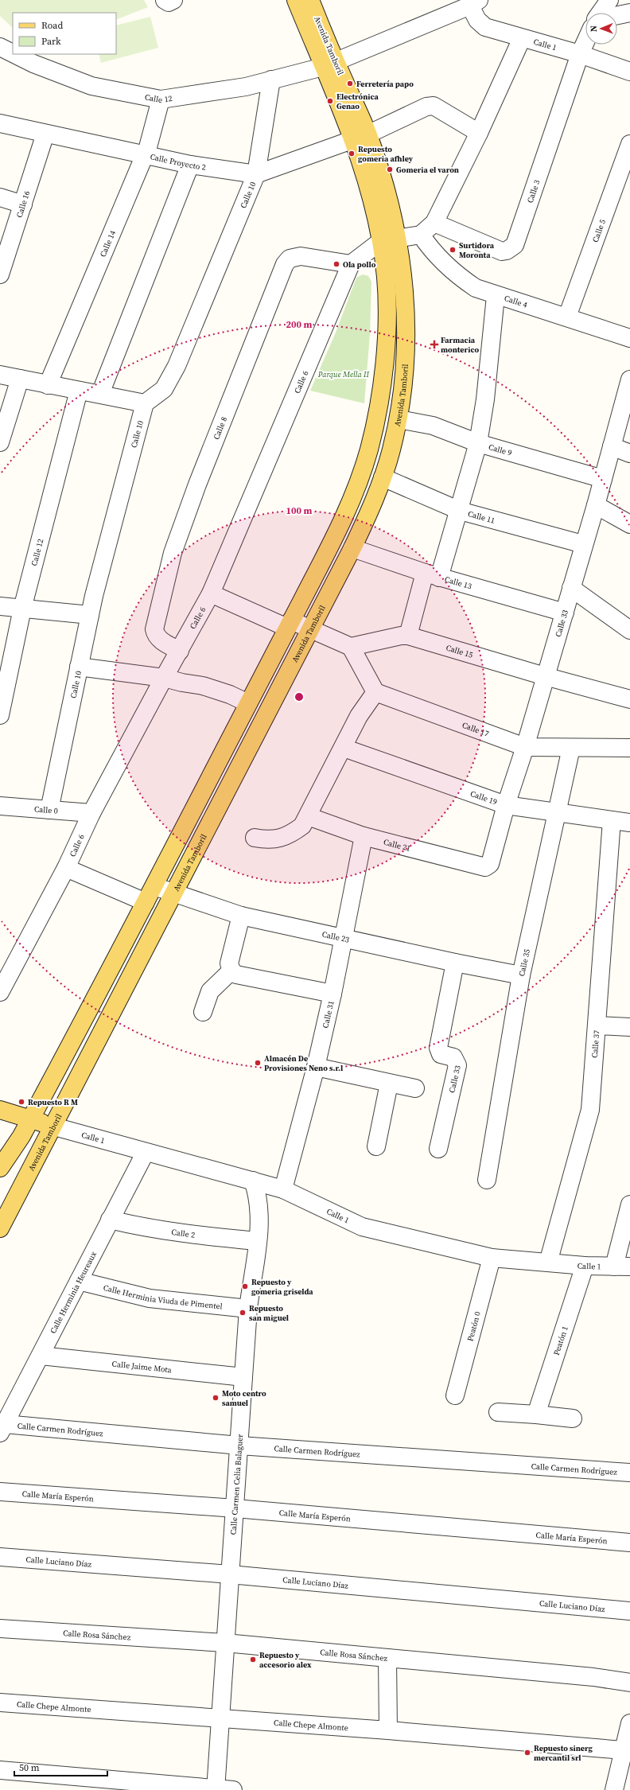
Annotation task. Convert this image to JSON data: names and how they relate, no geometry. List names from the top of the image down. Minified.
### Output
{"streets":{"main road":["Avenida Tamboril"],"street":["Calle 1","Calle 12","Calle Proyecto 2","Calle 3","Calle 10","Calle 16","Calle 5","Calle 14","Calle 4","Calle 6","Calle 8","Calle 9","Calle 11","Calle 13","Calle 33","Calle 15","Calle 17","Calle 19","Calle 0","Calle 21","Calle 23","Calle 35","Calle 31","Calle 37","Calle 2","Calle Herminia Heureaux","Calle Herminia Viuda de Pimentel","Peatón 0","Peatón 1","Calle Jaime Mota","Calle Carmen Rodríguez","Calle Carmen Celia Balaguer","Calle María Esperón","Calle Luciano Díaz","Calle Rosa Sánchez","Calle Chepe Almonte"]},"crossings":[["Calle 1","Avenida Tamboril"],["Calle 1","Calle 12"],["Calle 1","Calle 3"],["Calle 1","Calle 31"],["Calle 1","Calle 37"],["Calle 1","Calle Herminia Heureaux"],["Calle 1","Peatón 0"],["Calle 1","Peatón 1"],["Calle 1","Calle Carmen Celia Balaguer"],["Avenida Tamboril","Calle 12"],["Avenida Tamboril","Calle Proyecto 2"],["Avenida Tamboril","Calle 6"],["Avenida Tamboril","Calle 9"],["Avenida Tamboril","Calle 11"],["Avenida Tamboril","Calle 13"],["Avenida Tamboril","Calle 23"],["Calle 12","Calle 10"],["Calle 12","Calle 14"],["Calle Proyecto 2","Calle 10"],["Calle Proyecto 2","Calle 16"],["Calle Proyecto 2","Calle 14"],["Calle 10","Calle 0"],["Calle 5","Calle 4"],["Calle 6","Calle 8"],["Calle 6","Calle 0"],["Calle 9","Calle 33"],["Calle 11","Calle 33"],["Calle 13","Calle 33"],["Calle 33","Calle 15"],["Calle 33","Calle 17"],["Calle 33","Calle 19"],["Calle 33","Calle 21"],["Calle 33","Calle 23"],["Calle 17","Calle 35"],["Calle 19","Calle 35"],["Calle 19","Calle 37"],["Calle 21","Calle 31"],["Calle 23","Calle 35"],["Calle 23","Calle 31"],["Calle 2","Calle Herminia Heureaux"],["Calle 2","Calle Carmen Celia Balaguer"],["Calle Herminia Heureaux","Calle Herminia Viuda de Pimentel"],["Calle Herminia Heureaux","Calle Jaime Mota"],["Calle Herminia Heureaux","Calle Carmen Rodríguez"],["Calle Herminia Viuda de Pimentel","Calle Carmen Celia Balaguer"],["Calle Jaime Mota","Calle Carmen Celia Balaguer"],["Calle Carmen Rodríguez","Calle Carmen Celia Balaguer"],["Calle Carmen Celia Balaguer","Calle María Esperón"],["Calle Carmen Celia Balaguer","Calle Luciano Díaz"],["Calle Carmen Celia Balaguer","Calle Rosa Sánchez"],["Calle Carmen Celia Balaguer","Calle Chepe Almonte"]],"parks":["Parque Mella II"],"places":{"other":["Ferretería papo","Electrónica Genao","Repuesto gomeria afhley","Gomeria el varon","Surtidora Moronta","Ola pollo","Almacén De Provisiones Neno s.r.l","Repuesto R M","Repuesto y gomeria griselda","Repuesto san miguel","Moto centro samuel","Repuesto y accesorio alex","Repuesto sinerg mercantil srl"],"health":["Farmacia monterico"]},"legend":["Road","Park"],"scale_bar":"50 m","north":"left","rings":["200 m","100 m"]}
